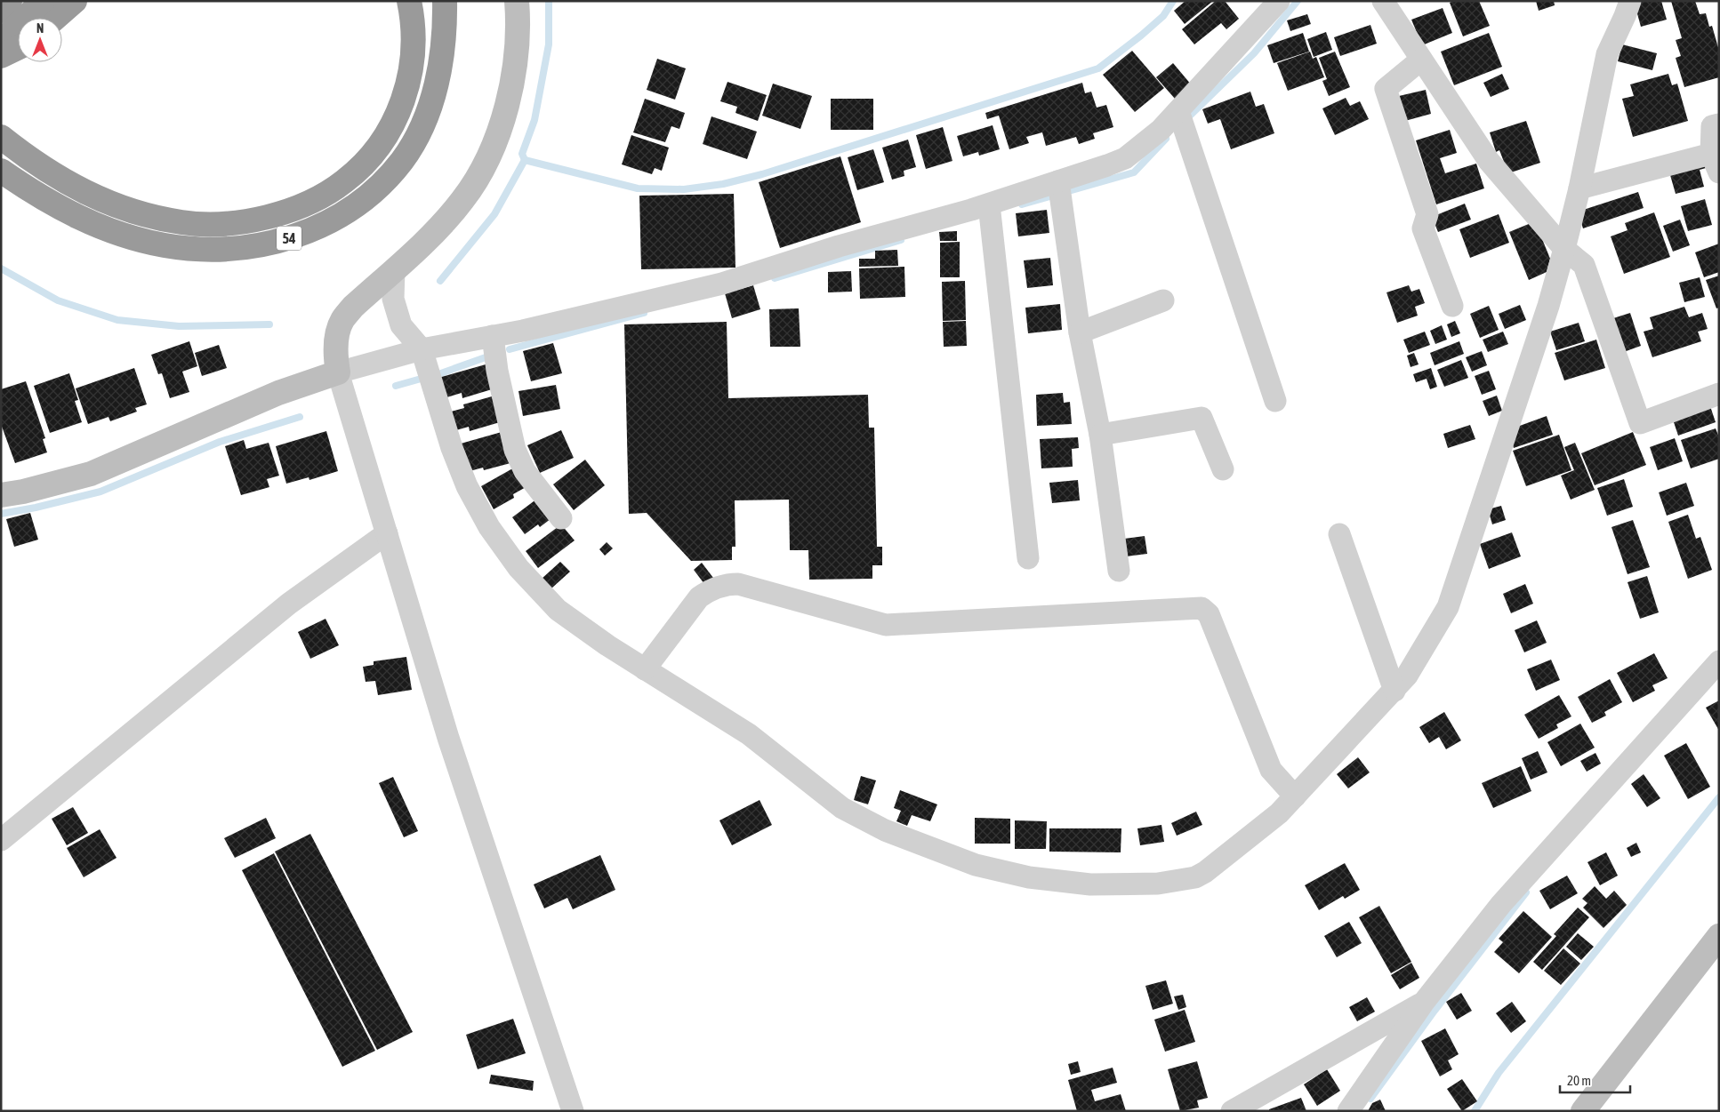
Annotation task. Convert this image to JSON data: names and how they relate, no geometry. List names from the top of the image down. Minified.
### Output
{"streets":{"highway":["54"]},"scale_bar":"20 m","north":"top"}
